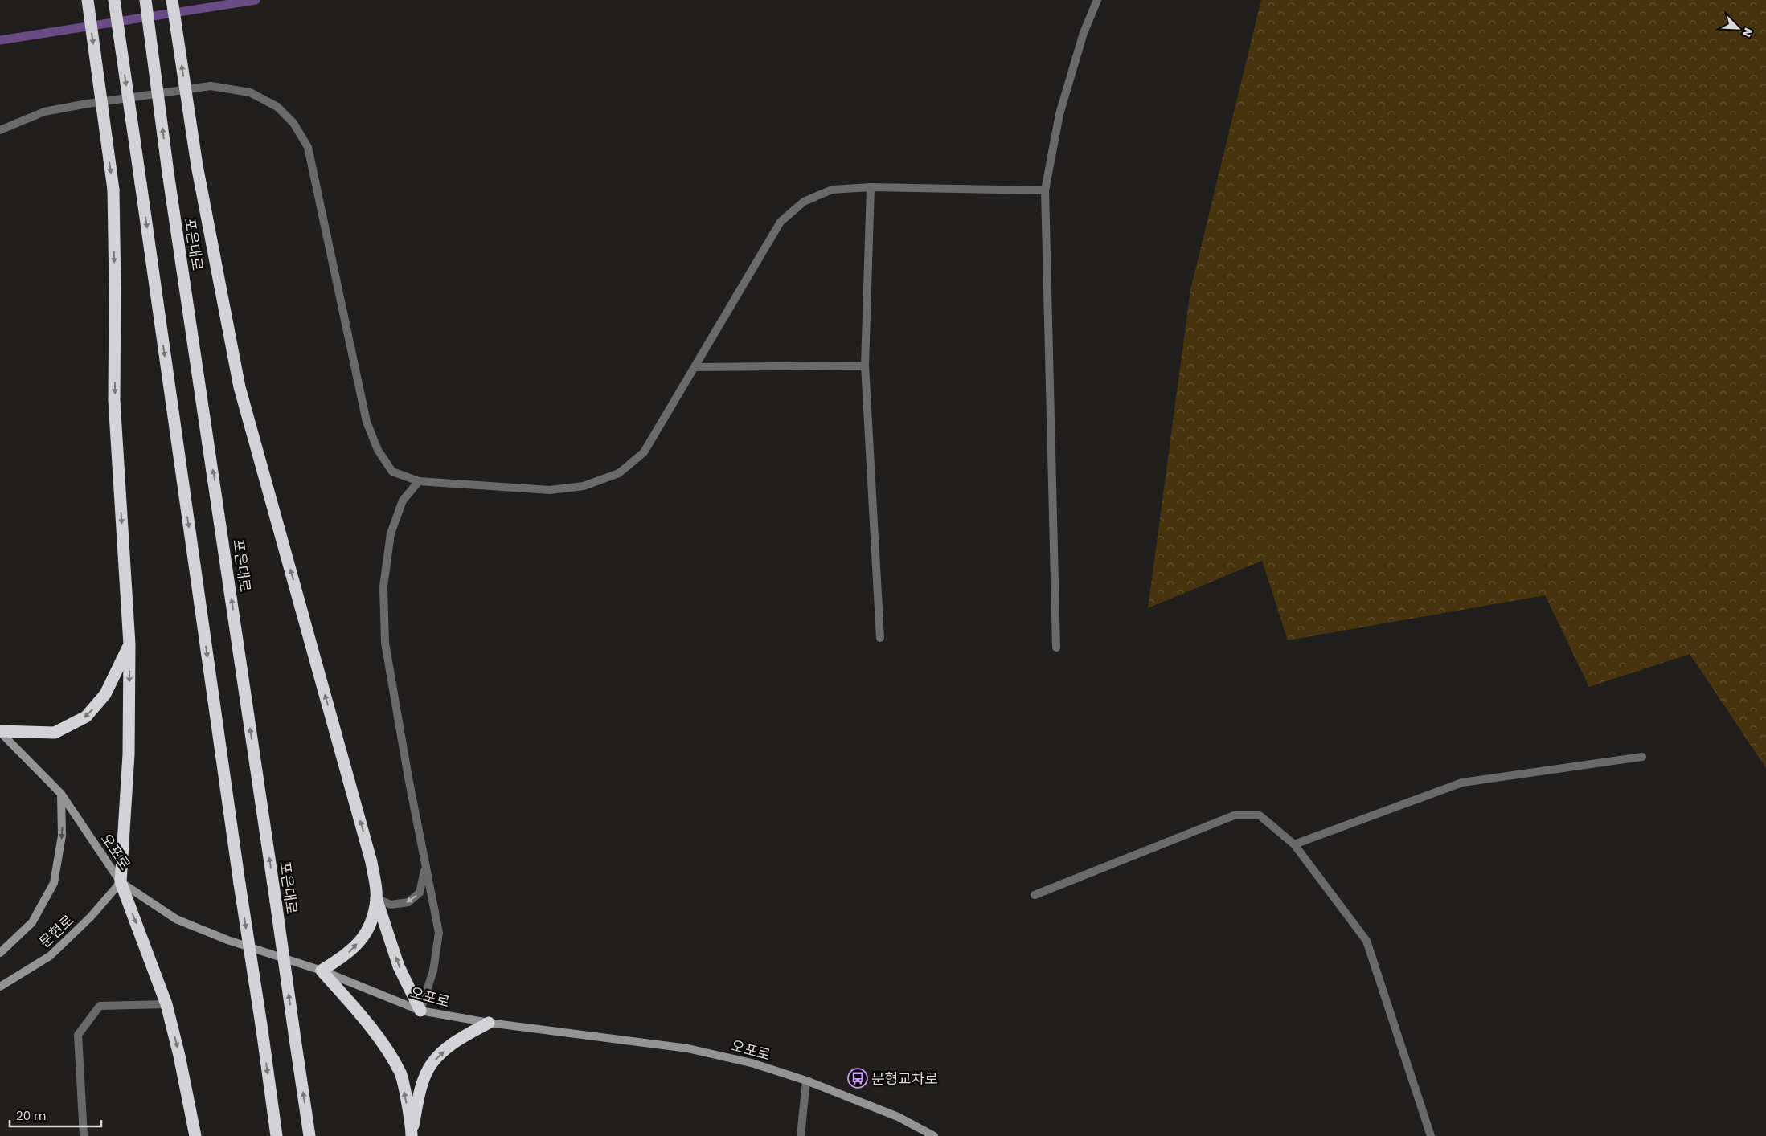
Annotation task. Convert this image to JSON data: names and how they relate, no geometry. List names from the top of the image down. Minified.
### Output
{"streets":{"highway":["포은대로"],"street":["오포로","문현로"]},"crossings":[["오포로","문현로"]],"places":{"bus stop":["문형교차로"]},"scale_bar":"20 m","north":"bottom right"}
